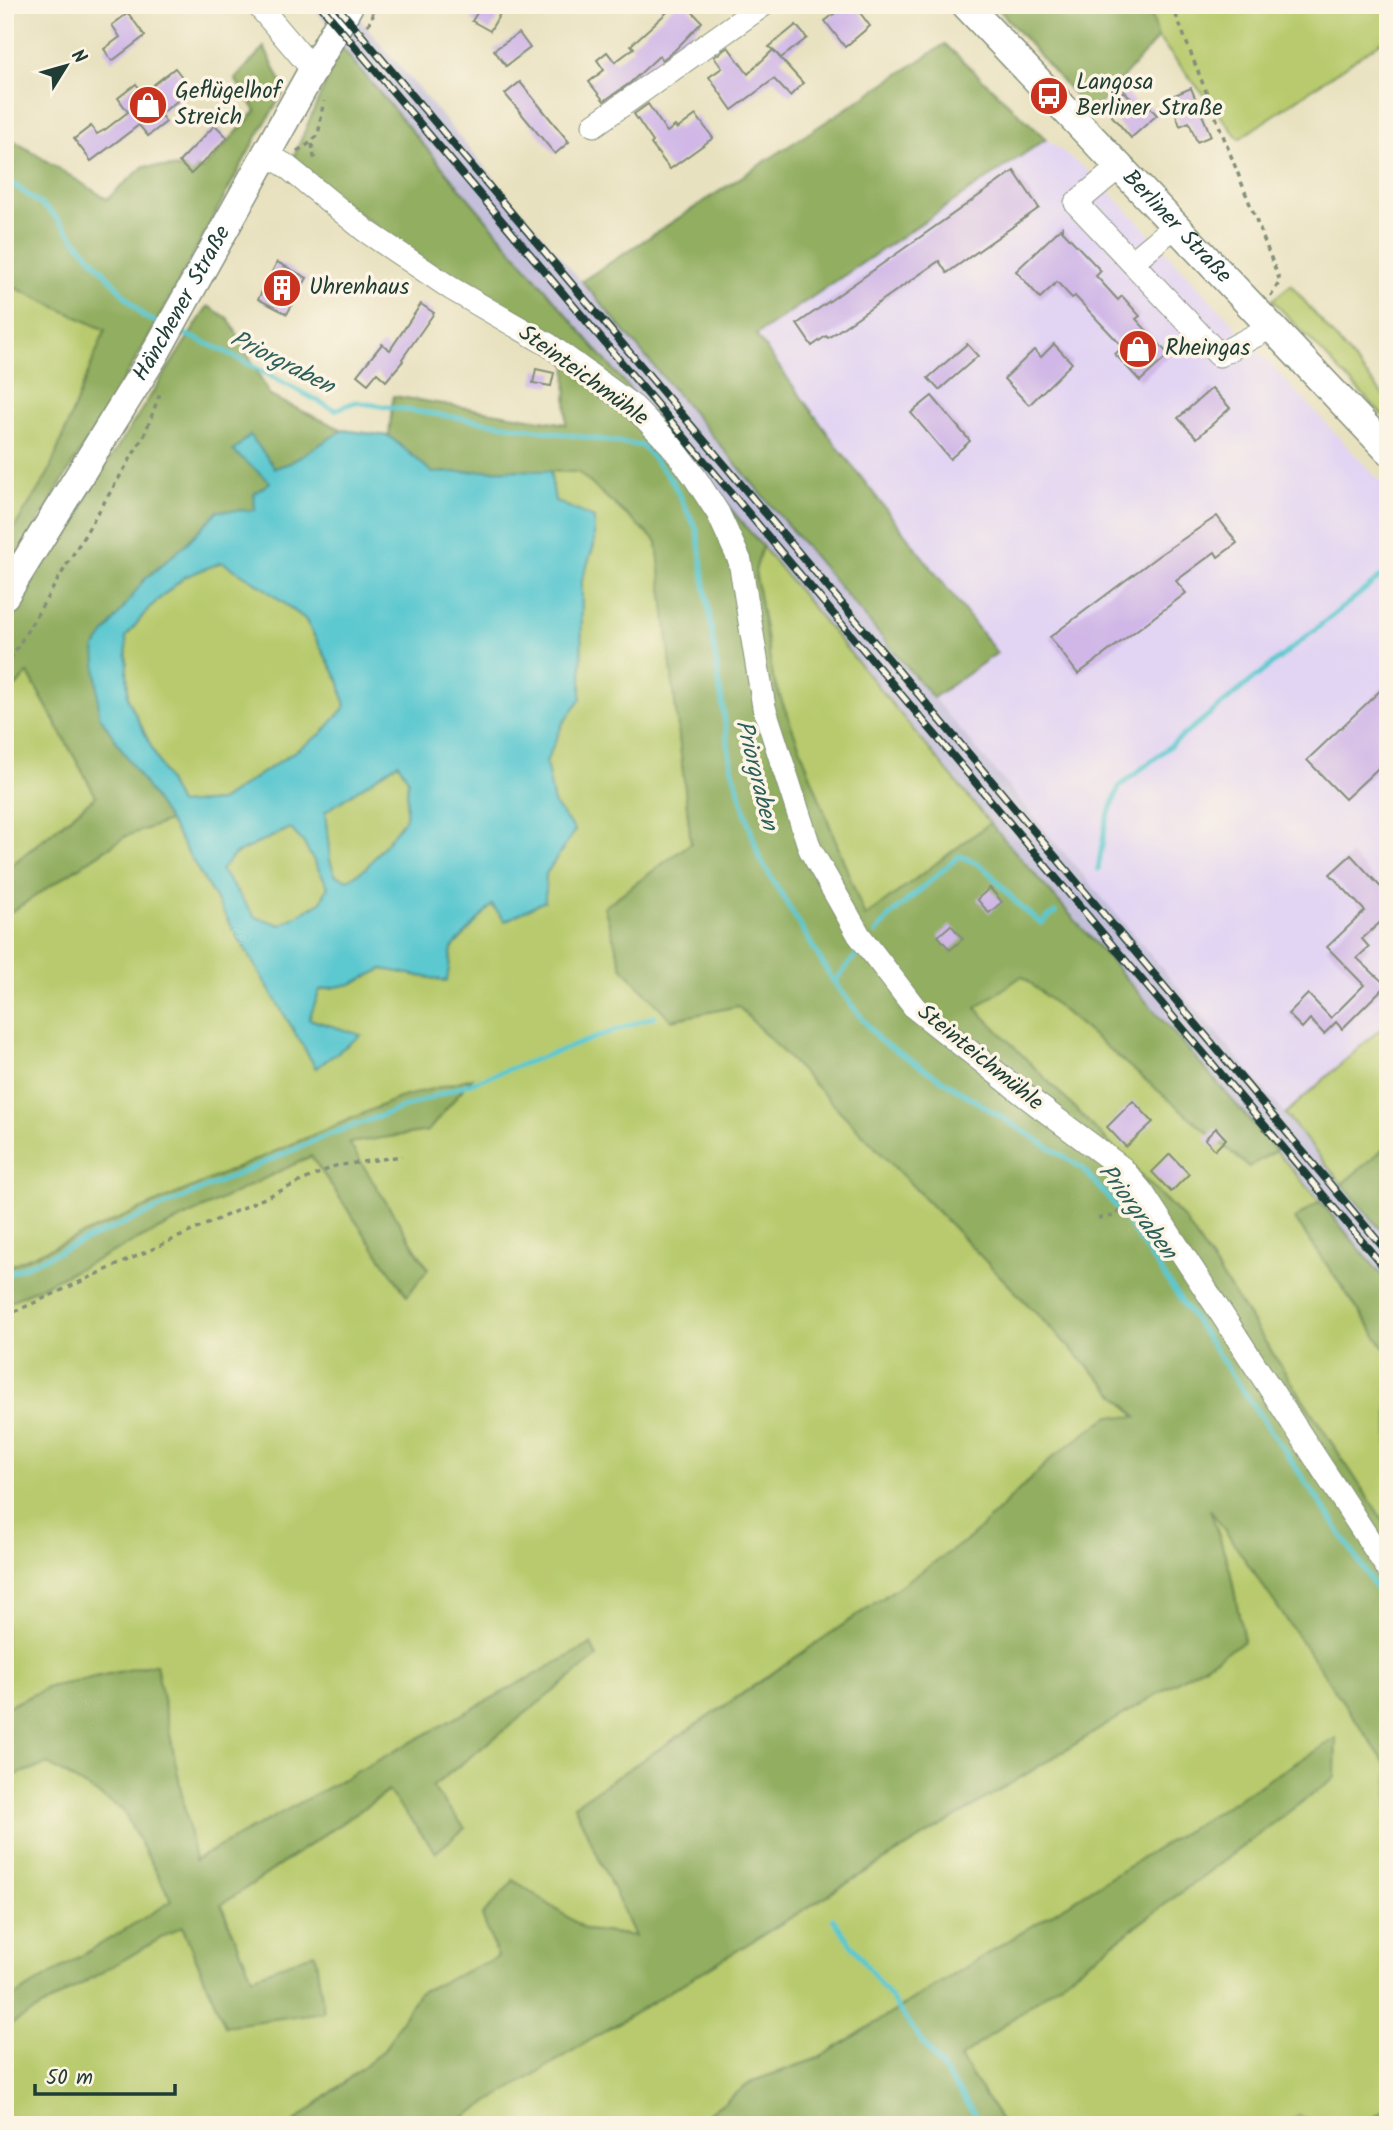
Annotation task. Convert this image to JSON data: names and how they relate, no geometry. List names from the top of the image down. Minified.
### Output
{"streets":{"main road":["Berliner Straße","Hänchener Straße"],"street":["Steinteichmühle"]},"crossings":[["Hänchener Straße","Steinteichmühle"]],"water":["Priorgraben"],"places":{"bus stop":["Langosa Berliner Straße"],"shop":["Geflügelhof Streich","Rheingas"],"building":["Uhrenhaus"]},"scale_bar":"50 m","north":"top right"}
